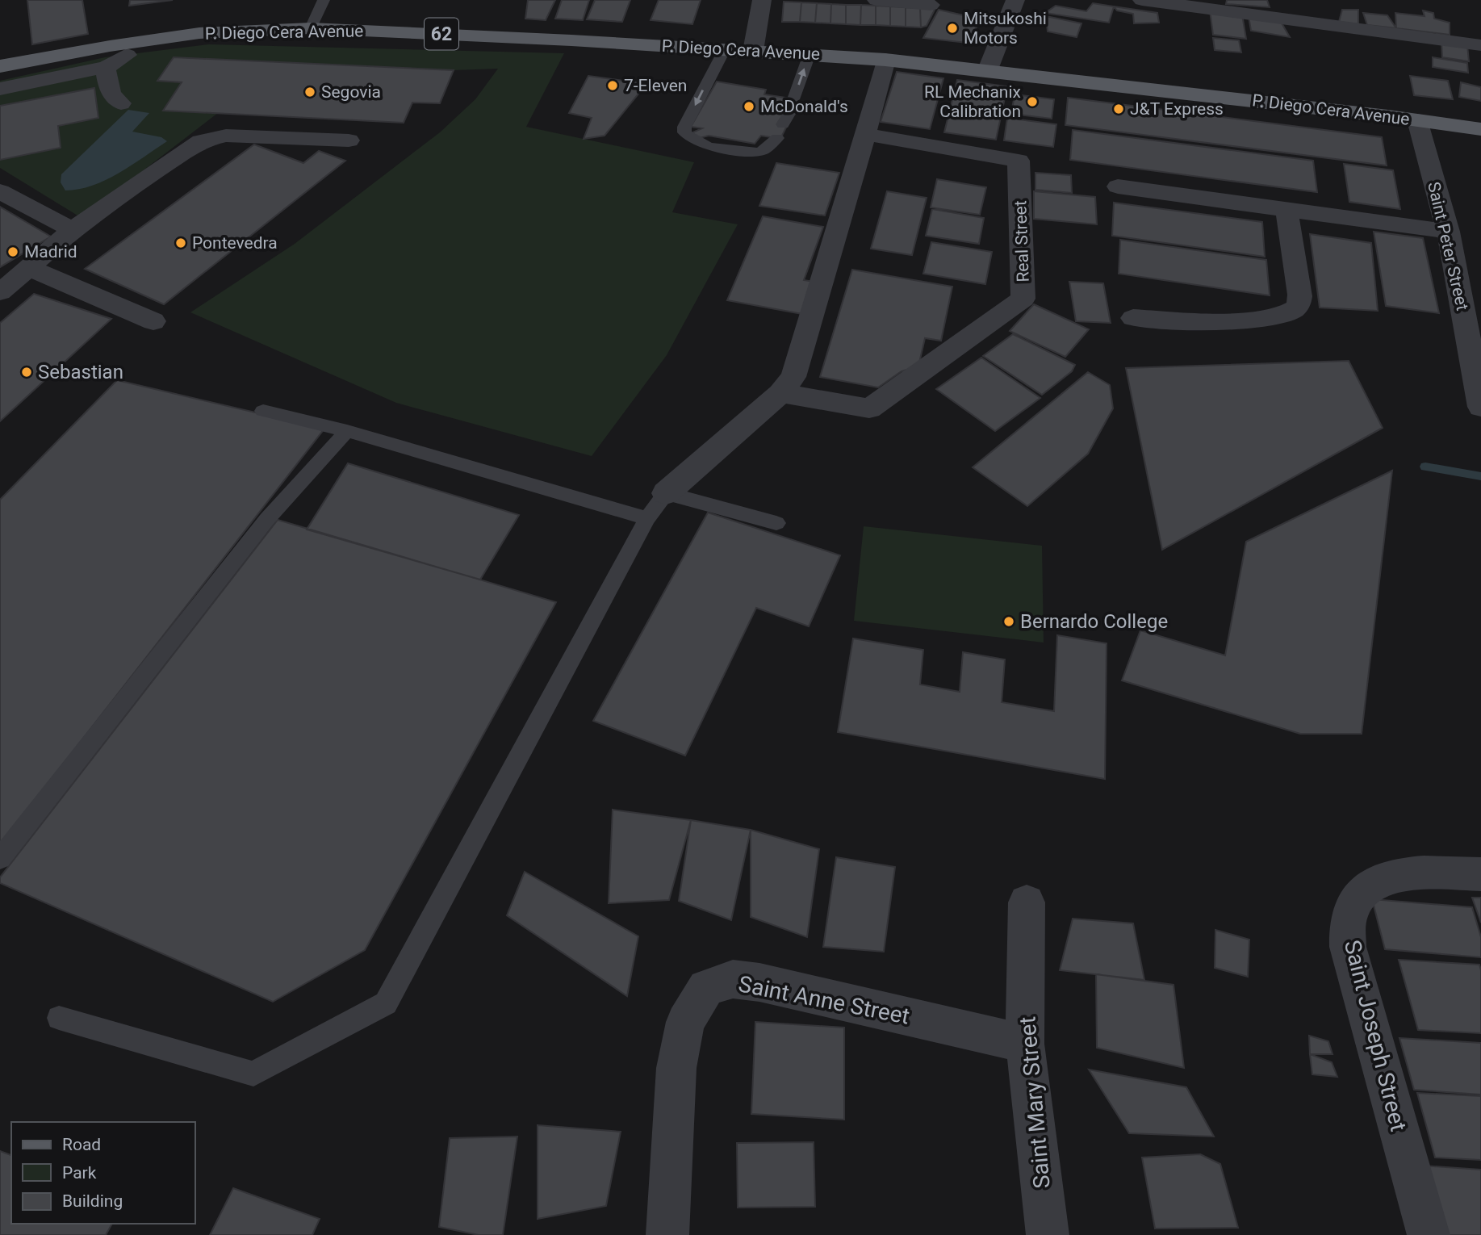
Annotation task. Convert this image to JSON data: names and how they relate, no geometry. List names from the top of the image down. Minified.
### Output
{"streets":{"main road":["P. Diego Cera Avenue","62"],"street":["Real Street","Saint Peter Street","Saint Anne Street","Saint Joseph Street","Saint Mary Street"]},"crossings":[["P. Diego Cera Avenue","Saint Peter Street"],["Saint Anne Street","Saint Mary Street"]],"places":["Mitsukoshi Motors","7-Eleven","Segovia","RL Mechanix Calibration","McDonald's","J&T Express","Pontevedra","Madrid","Sebastian","Bernardo College"],"legend":["Road","Park","Building"]}
